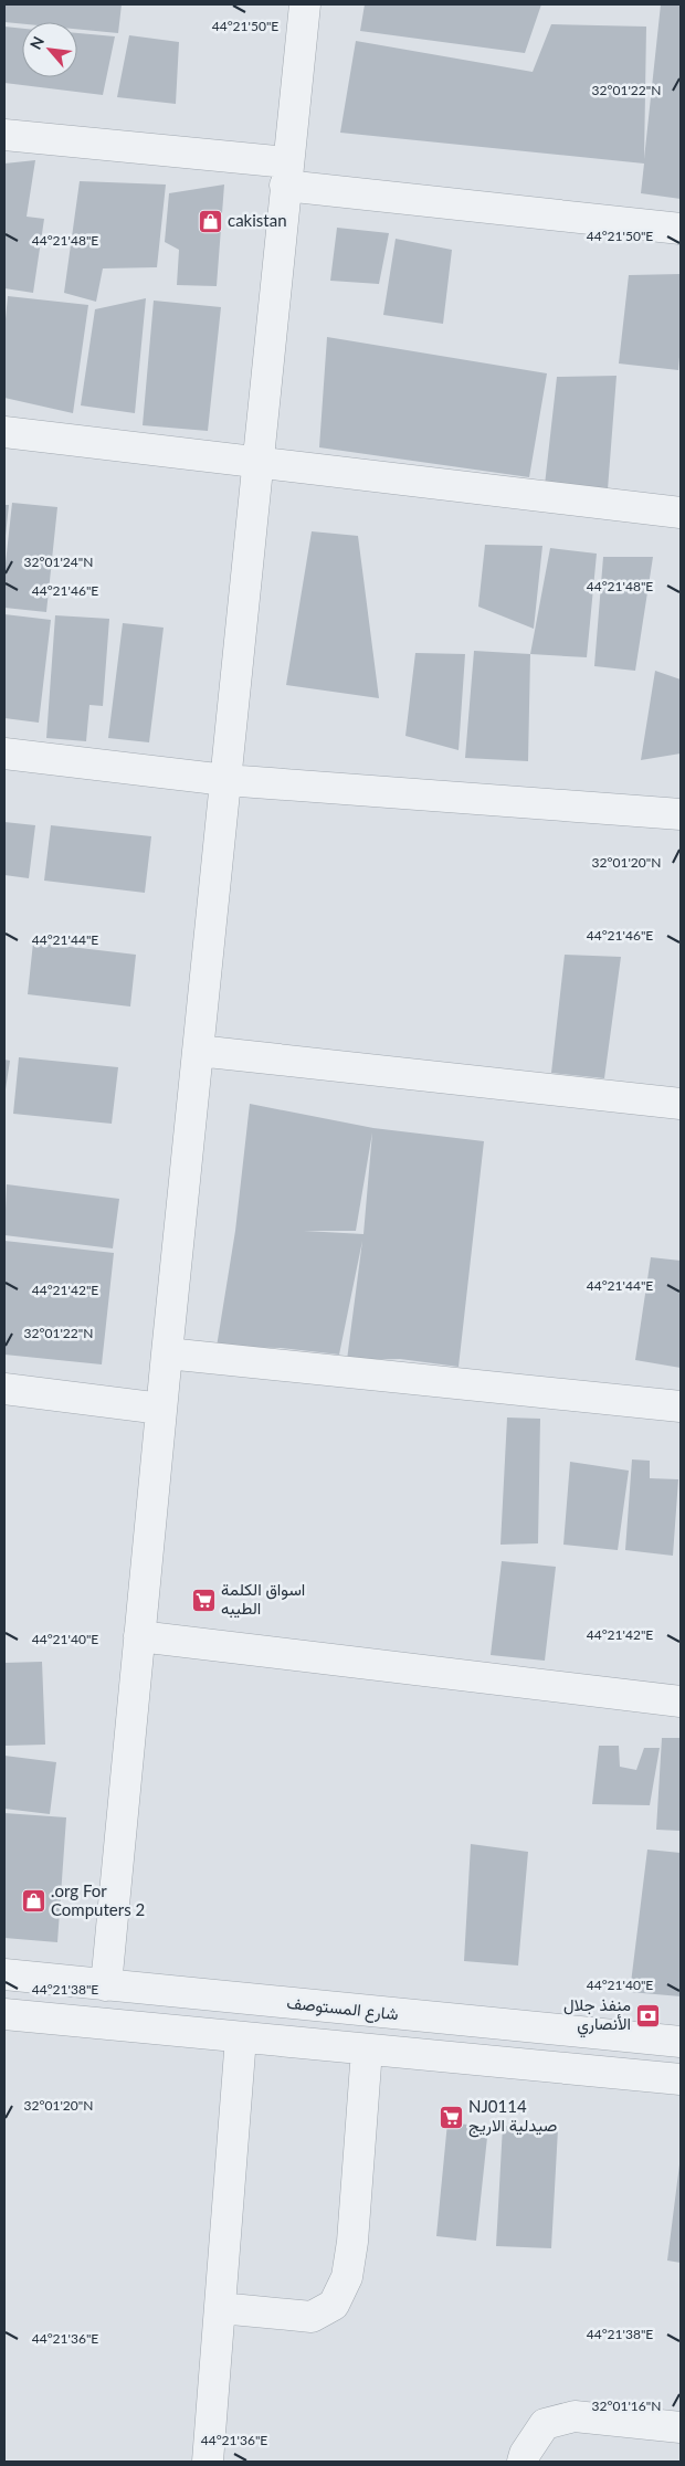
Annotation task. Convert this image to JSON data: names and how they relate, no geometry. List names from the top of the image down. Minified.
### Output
{"streets":{"street":["شارع المستوصف"]},"places":{"shop":["cakistan",".org For Computers 2"],"supermarket":["اسواق الكلمة الطيبه","NJ0114 صيدلية الاريج"],"bank":["منفذ جلال الأنصاري"]},"north":"top left","coordinates":["44°21'50\"E","32°01'22\"N","44°21'48\"E","32°01'24\"N","44°21'46\"E","32°01'20\"N","44°21'44\"E","44°21'42\"E","44°21'40\"E","44°21'38\"E","44°21'36\"E","32°01'16\"N"]}
